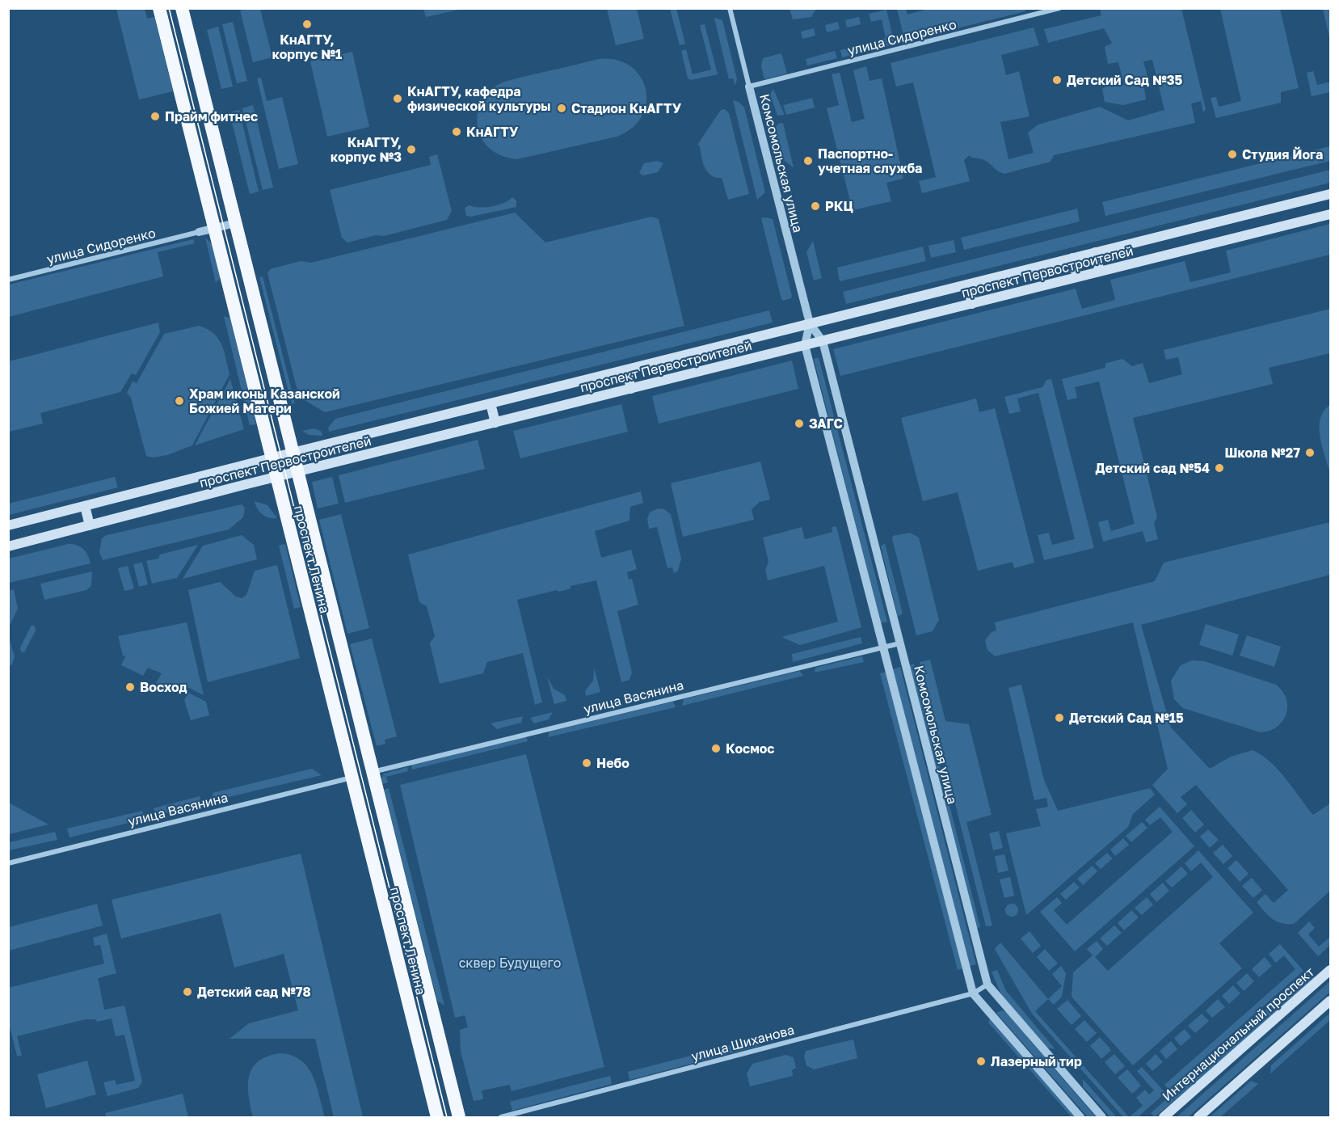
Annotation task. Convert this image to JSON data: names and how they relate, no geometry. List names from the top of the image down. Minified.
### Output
{"streets":{"highway":["проспект Ленина"],"main road":["проспект Первостроителей","Интернациональный проспект"],"street":["улица Сидоренко","Комсомольская улица","улица Васянина","улица Шиханова"]},"crossings":[["улица Сидоренко","Комсомольская улица"],["Комсомольская улица","проспект Первостроителей"],["Комсомольская улица","улица Васянина"],["Комсомольская улица","улица Шиханова"],["проспект Первостроителей","проспект Ленина"],["проспект Ленина","улица Васянина"]],"parks":["сквер Будущего"],"places":["КнАГТУ, корпус №1","Детский Сад №35","КнАГТУ, кафедра физической культуры","Стадион КнАГТУ","Прайм фитнес","КнАГТУ","КнАГТУ, корпус №3","Студия Йога","Паспортно- учетная служба","РКЦ","Храм иконы Казанской Божией Матери","ЗАГС","Школа №27","Детский сад №54","Восход","Детский Сад №15","Космос","Небо","Детский сад №78","Лазерный тир"]}
